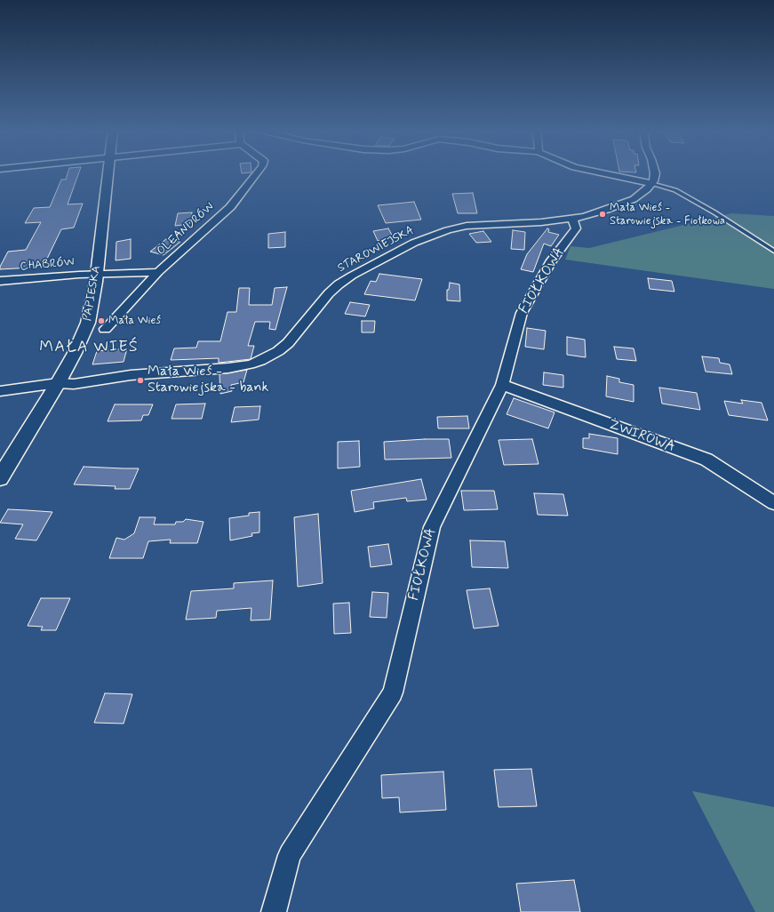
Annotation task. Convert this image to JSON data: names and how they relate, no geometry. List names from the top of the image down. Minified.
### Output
{"streets":{"street":["OLEANDRÓW","STAROWIEJSKA","CHABRÓW","FIOŁKOWA","PAPIESKA","ŻWIROWA"]},"crossings":[["OLEANDRÓW","CHABRÓW"],["OLEANDRÓW","PAPIESKA"],["STAROWIEJSKA","FIOŁKOWA"],["STAROWIEJSKA","PAPIESKA"],["CHABRÓW","PAPIESKA"],["FIOŁKOWA","ŻWIROWA"]],"districts":["MAŁA WIEŚ"],"places":["Mała Wieś - Starowiejska - Fiołkowa","Mała Wieś","Mała Wieś - Starowiejska - bank"]}
